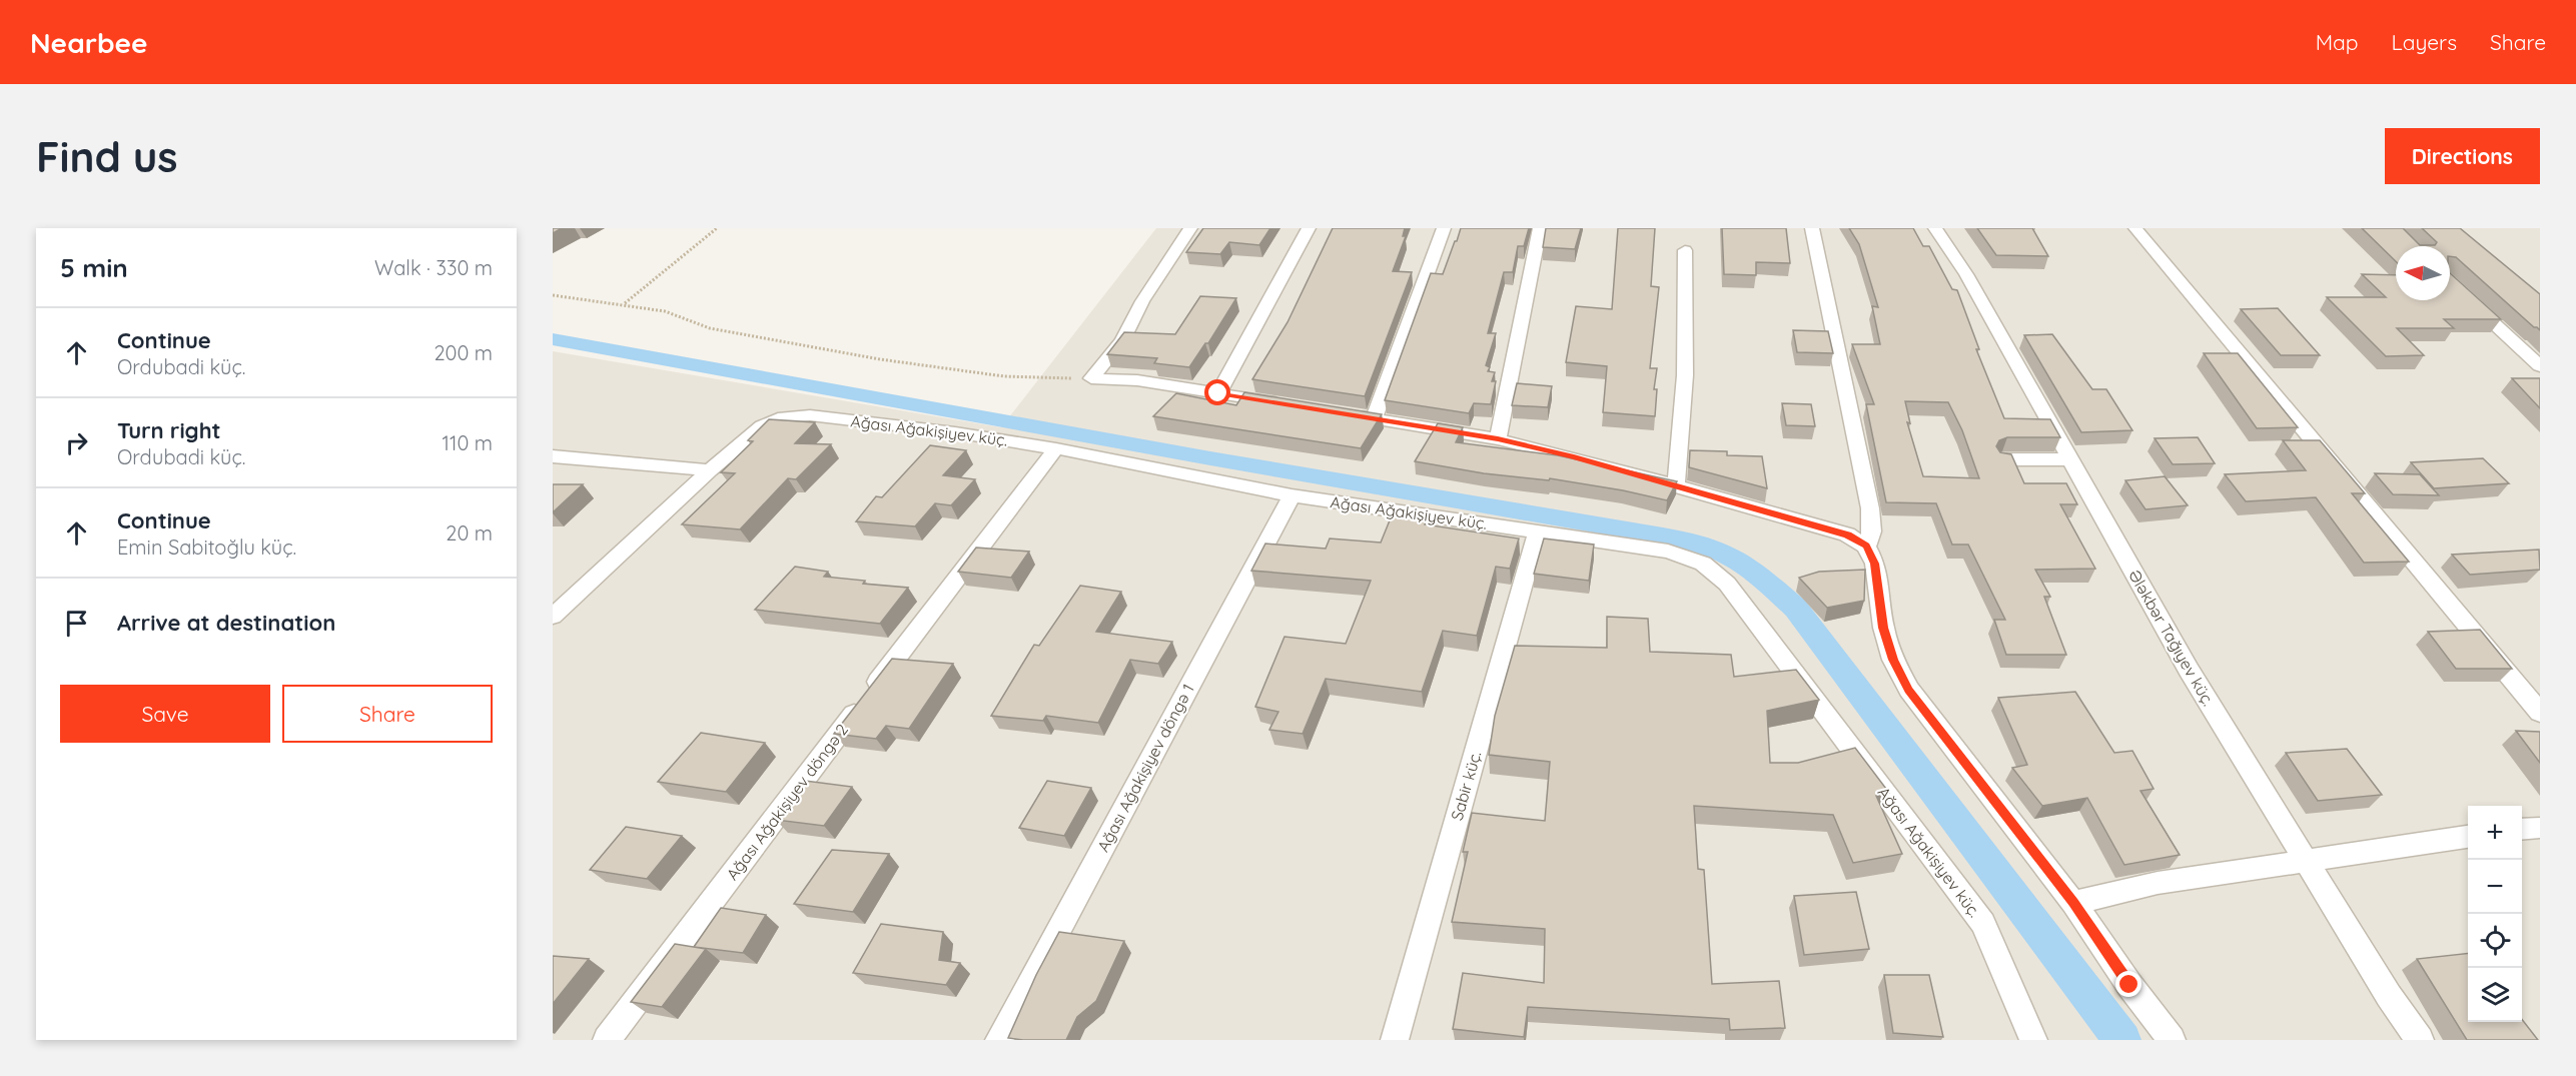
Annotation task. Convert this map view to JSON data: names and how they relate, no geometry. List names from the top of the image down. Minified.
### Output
{"streets":{"street":["Ağası Ağakişiyev küç.","Ələkbər Tağıyev küç.","Ağası Ağakişiyev döngə 1","Sabir küç.","Ağası Ağakişiyev döngə 2"]},"crossings":[["Ağası Ağakişiyev küç.","Ağası Ağakişiyev döngə 1"],["Ağası Ağakişiyev küç.","Sabir küç."],["Ağası Ağakişiyev küç.","Ağası Ağakişiyev döngə 2"]],"north":"left","page":{"header":"Nearbee","nav":["Map","Layers","Share"],"buttons":["Directions",["Save","Share"]],"title":"Find us","heading":["5 min","Walk · 330 m"],"list":[["Continue","Ordubadi küç.","200 m"],["Turn right","Ordubadi küç.","110 m"],["Continue","Emin Sabitoğlu küç.","20 m"],"Arrive at destination"],"map_buttons":["+","−"]}}
